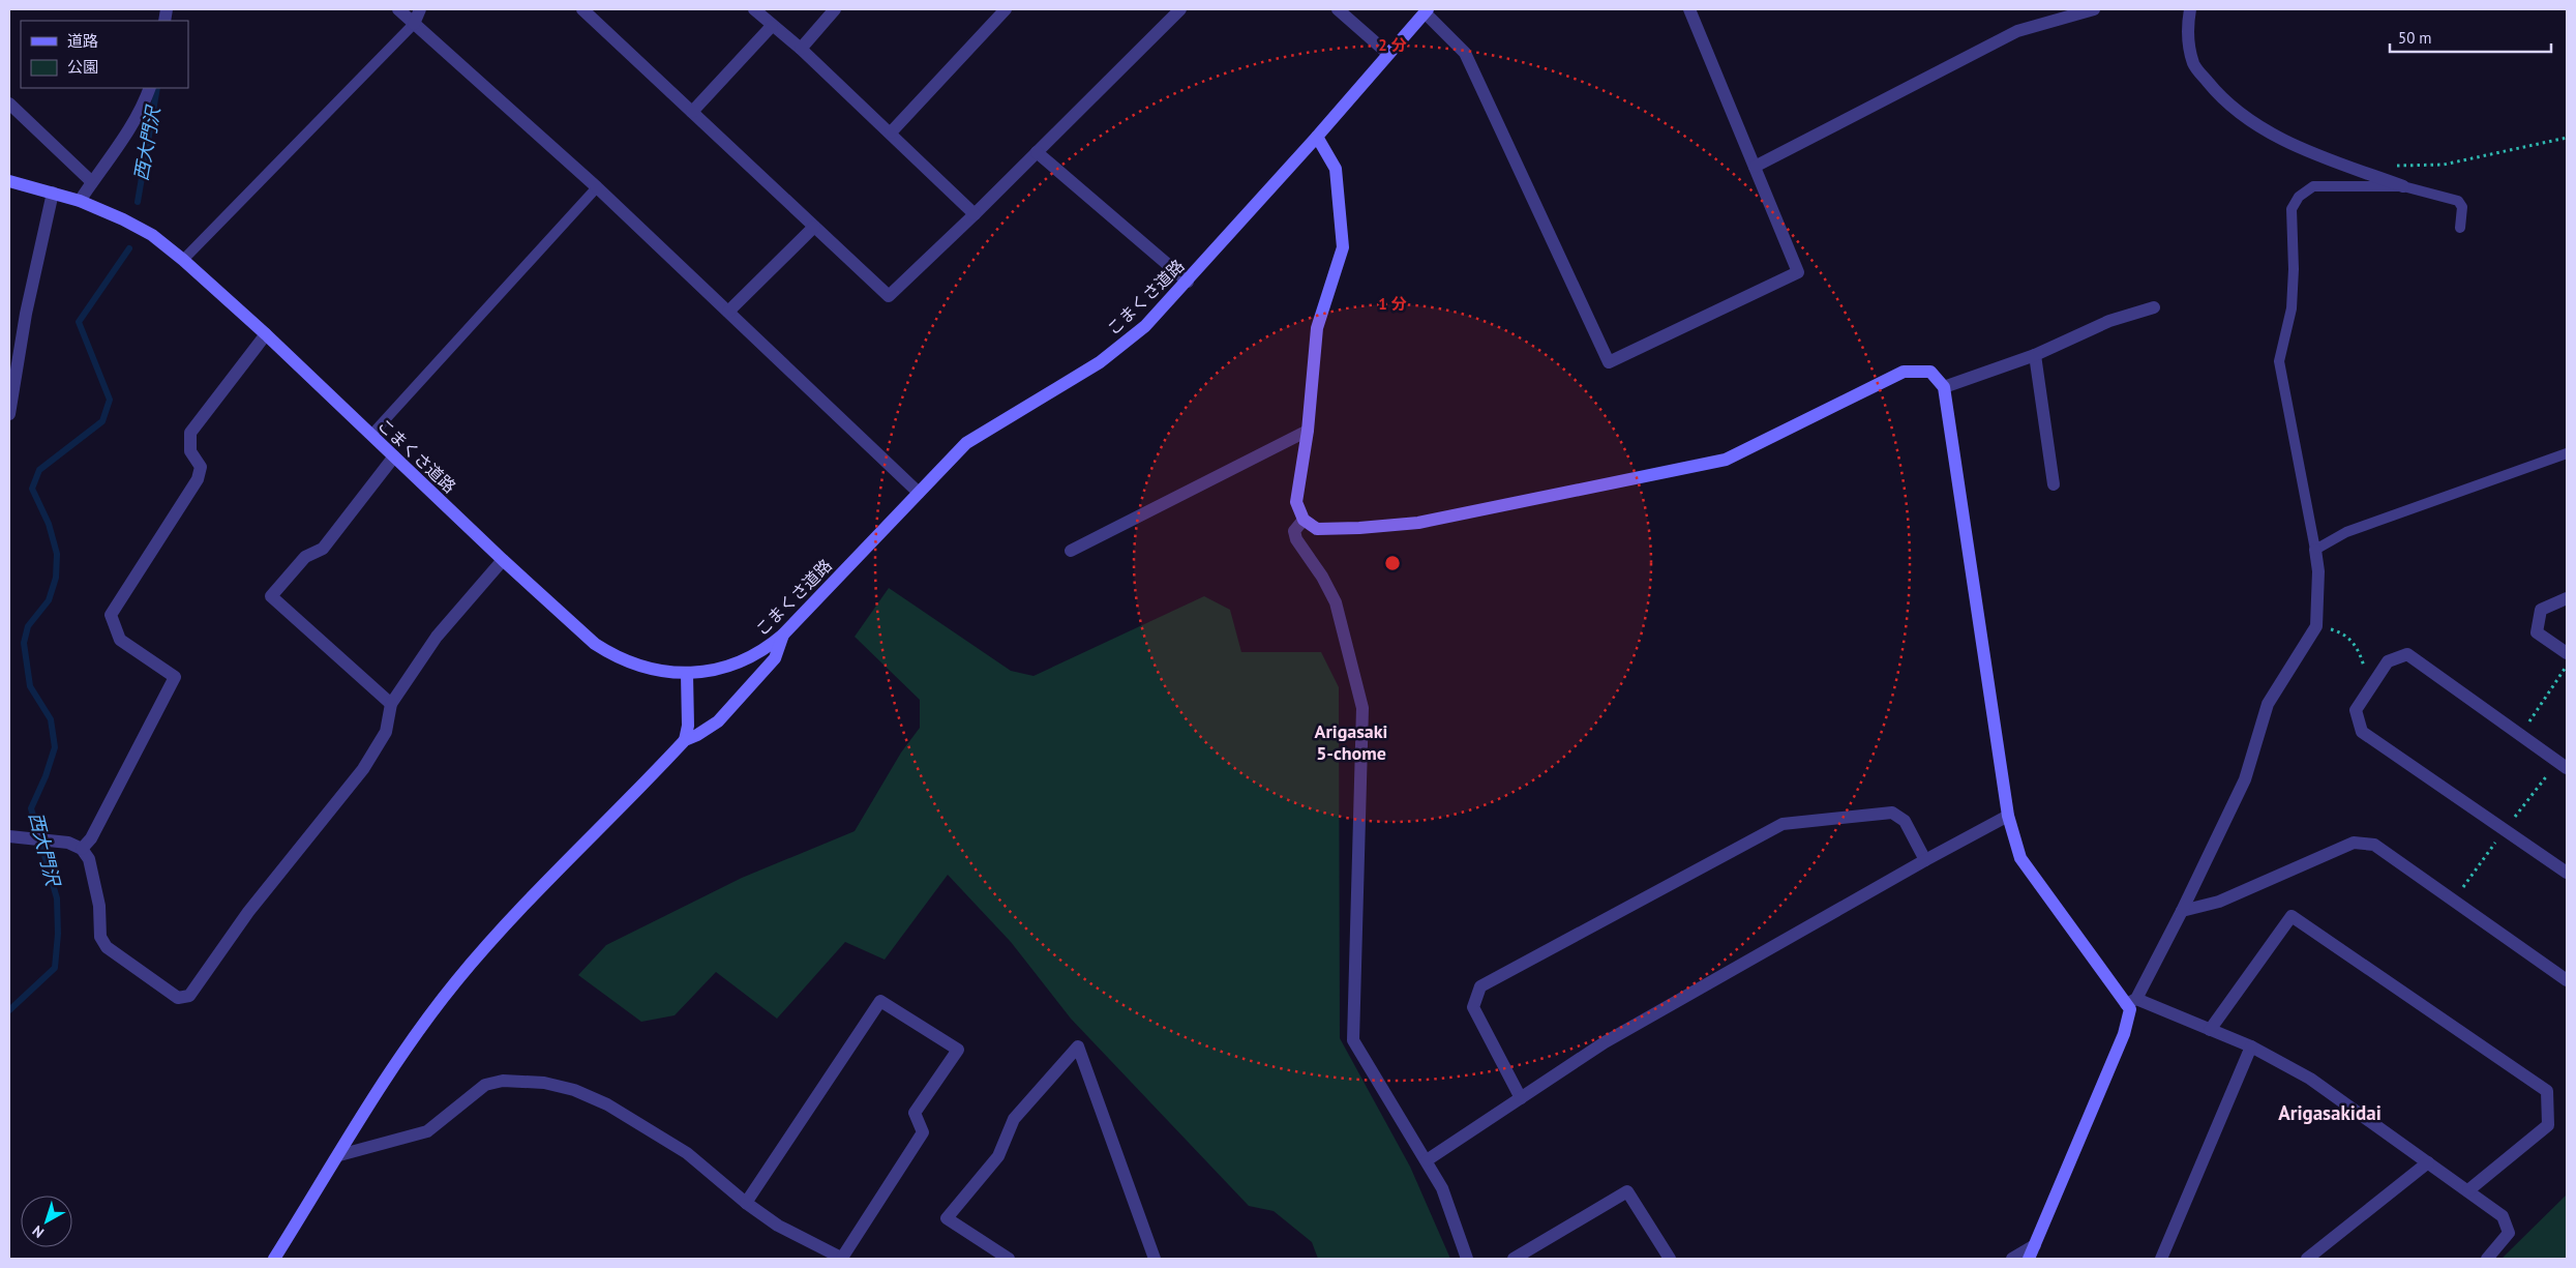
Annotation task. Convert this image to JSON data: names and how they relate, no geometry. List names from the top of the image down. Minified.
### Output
{"streets":{"street":["こまくさ道路"]},"districts":["Arigasaki 5-chome","Arigasakidai"],"water":["西大門沢"],"legend":["道路","公園"],"scale_bar":"50 m","north":"bottom left","rings":["2 分","1 分"]}
